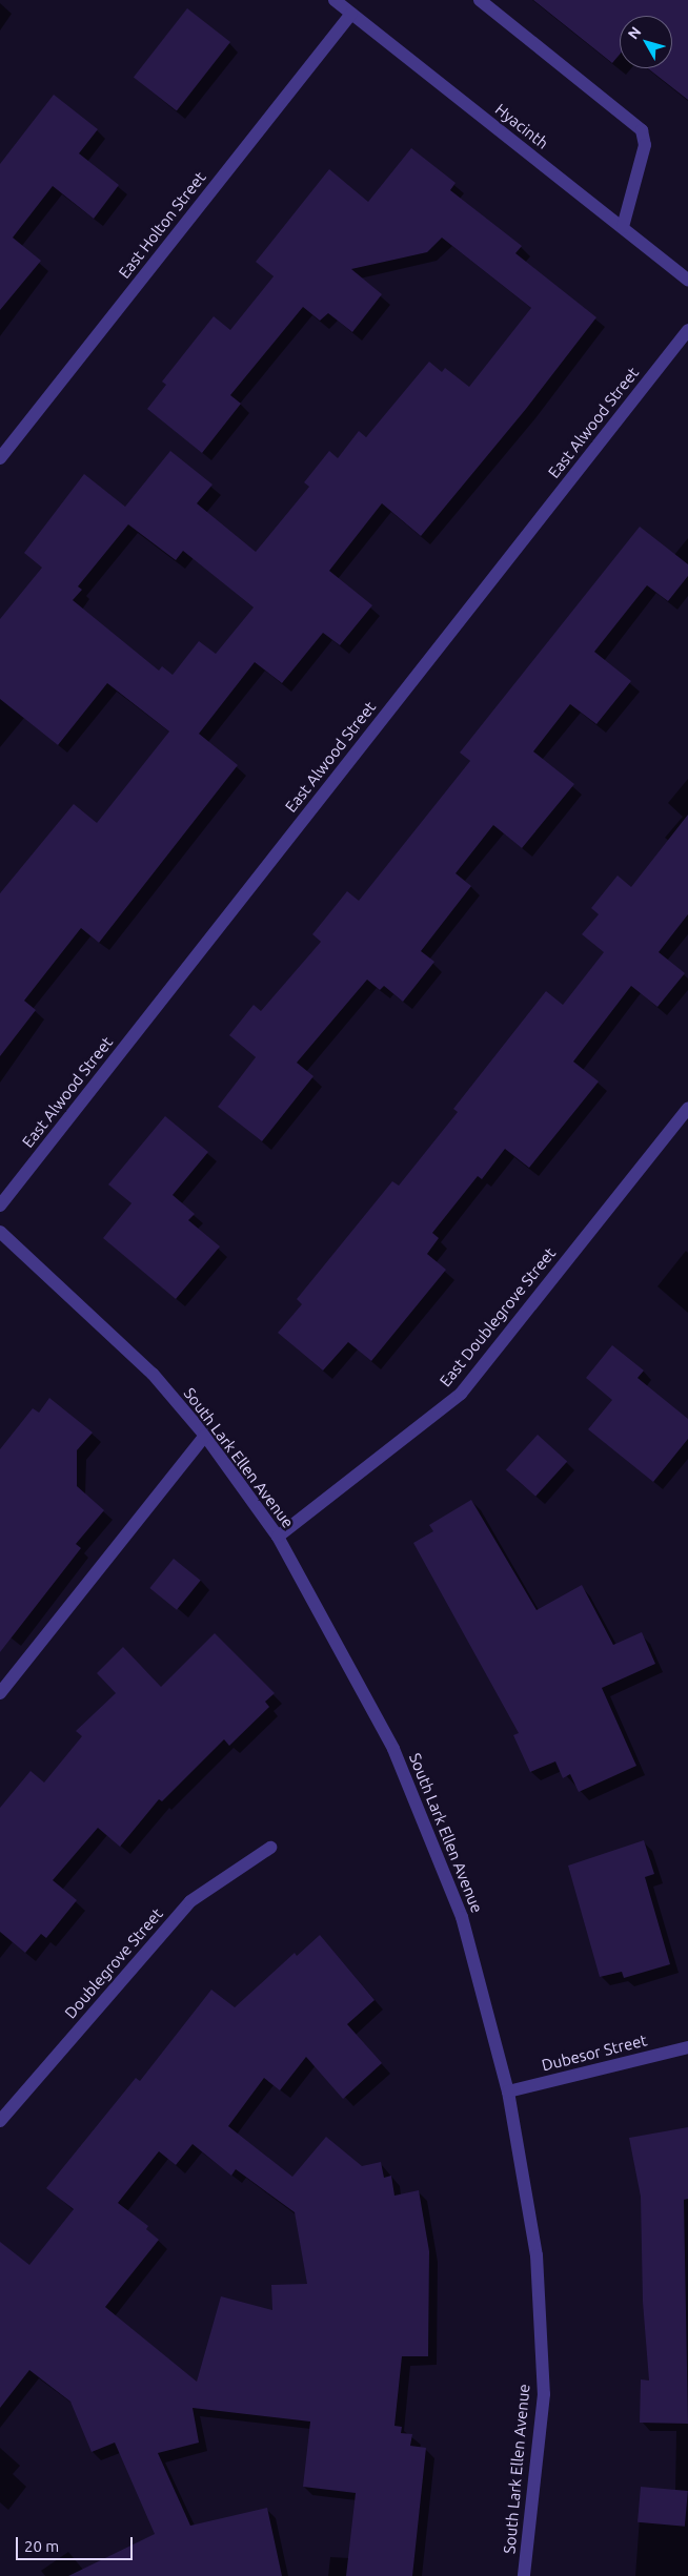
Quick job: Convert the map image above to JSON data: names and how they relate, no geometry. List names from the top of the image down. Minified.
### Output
{"streets":{"street":["Hyacinth","East Holton Street","East Alwood Street","East Doublegrove Street","South Lark Ellen Avenue","Doublegrove Street","Dubesor Street"]},"crossings":[["Hyacinth","East Holton Street"],["East Doublegrove Street","South Lark Ellen Avenue"],["South Lark Ellen Avenue","Dubesor Street"]],"scale_bar":"20 m","north":"top left"}
